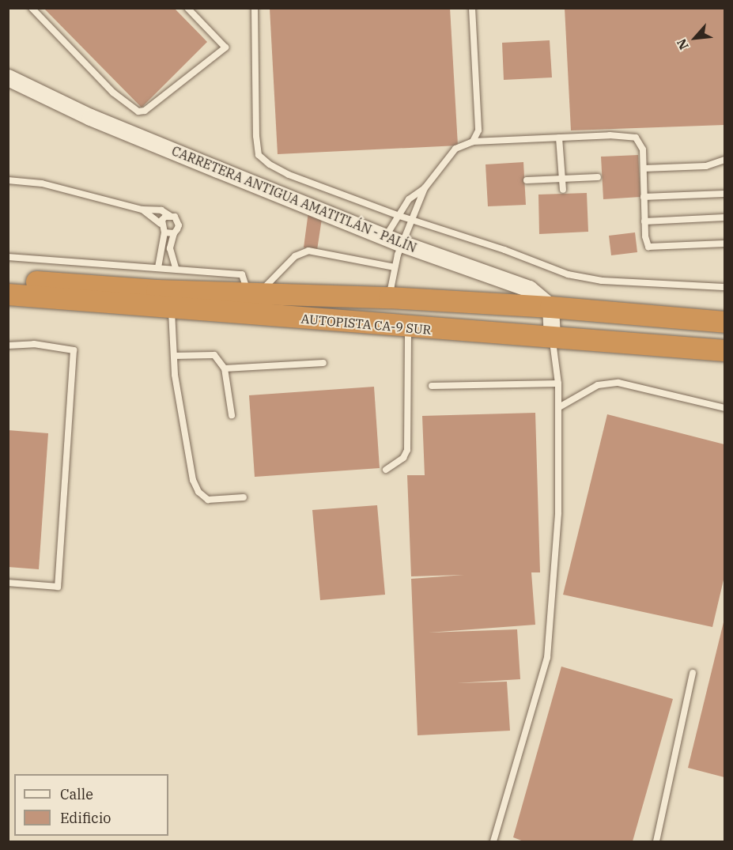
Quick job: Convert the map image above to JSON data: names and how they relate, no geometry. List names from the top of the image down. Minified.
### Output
{"streets":{"highway":["AUTOPISTA CA-9 SUR"],"main road":["CARRETERA ANTIGUA AMATITLÁN - PALÍN"]},"crossings":[["CARRETERA ANTIGUA AMATITLÁN - PALÍN","AUTOPISTA CA-9 SUR"]],"legend":["Calle","Edificio"],"north":"bottom left"}
